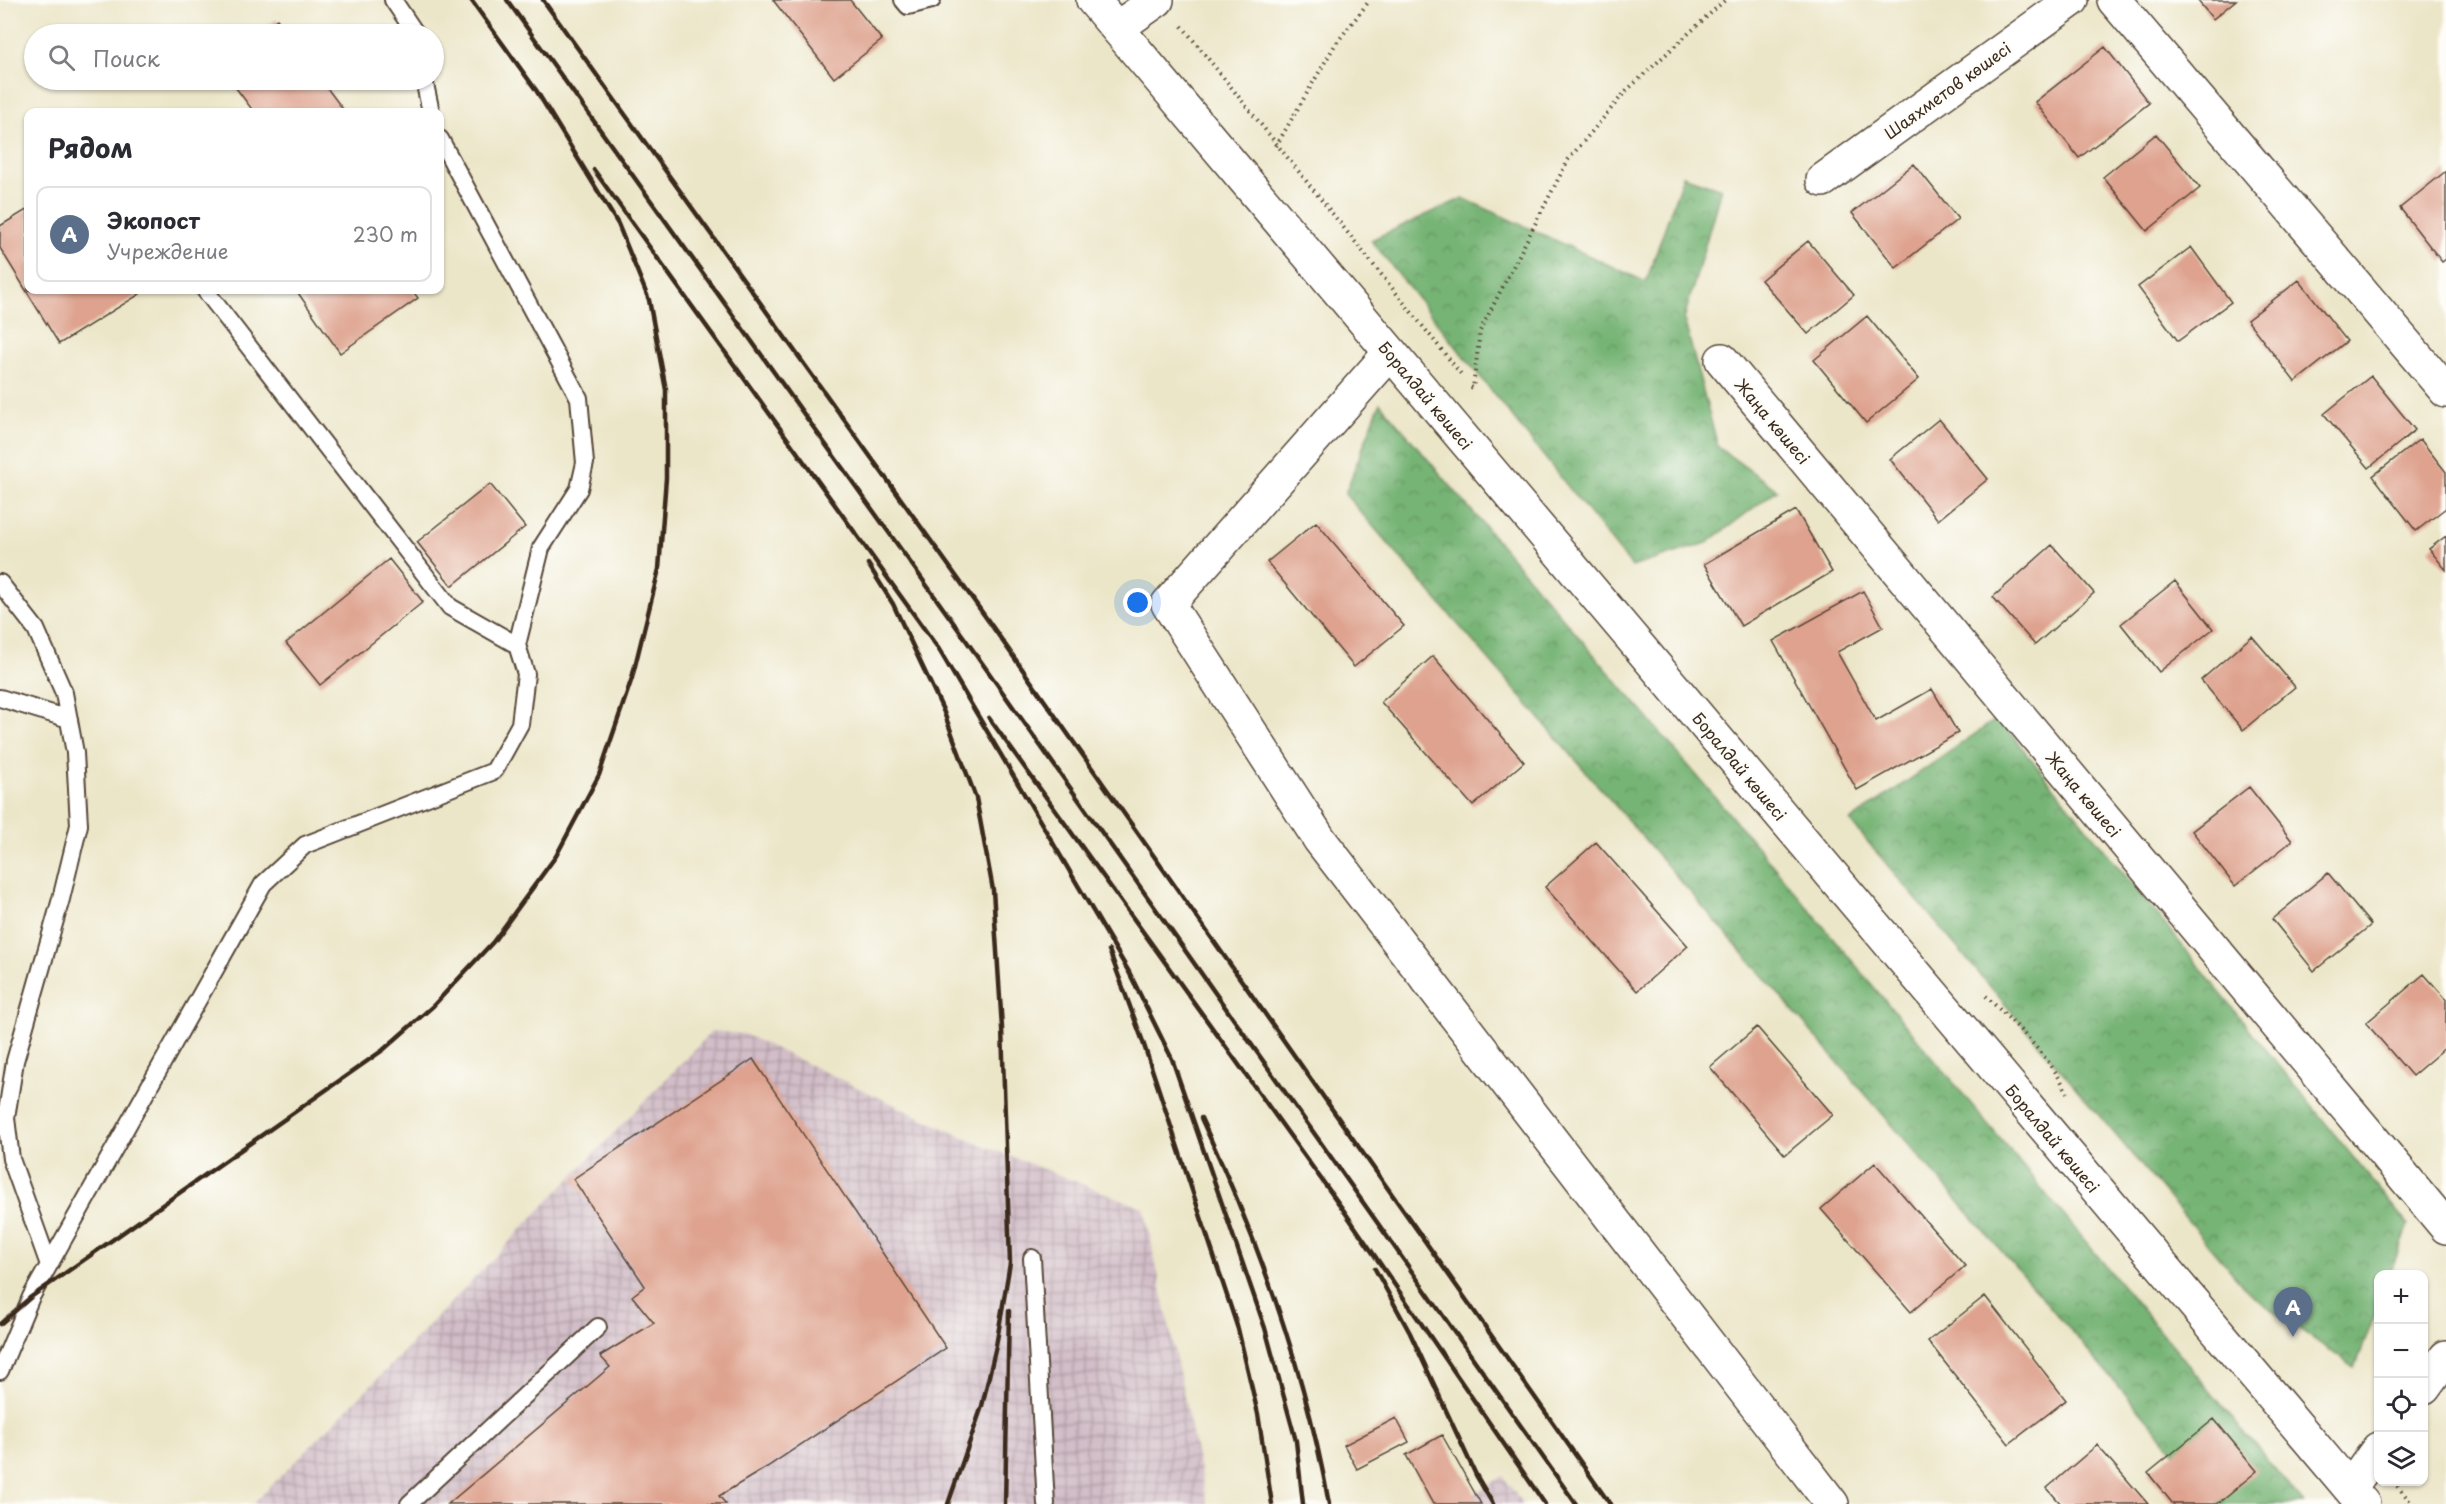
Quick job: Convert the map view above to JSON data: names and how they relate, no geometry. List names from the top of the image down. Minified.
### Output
{"streets":{"street":["Шаяхметов көшесі","Боралдай көшесі","Жаңа көшесі"]},"page":{"search":"Поиск","heading":"Рядом","list":[{"mark":"A","name":"Экопост","note":"Учреждение","value":"230 m"}],"map_buttons":["+","−"],"pins":"A"}}
